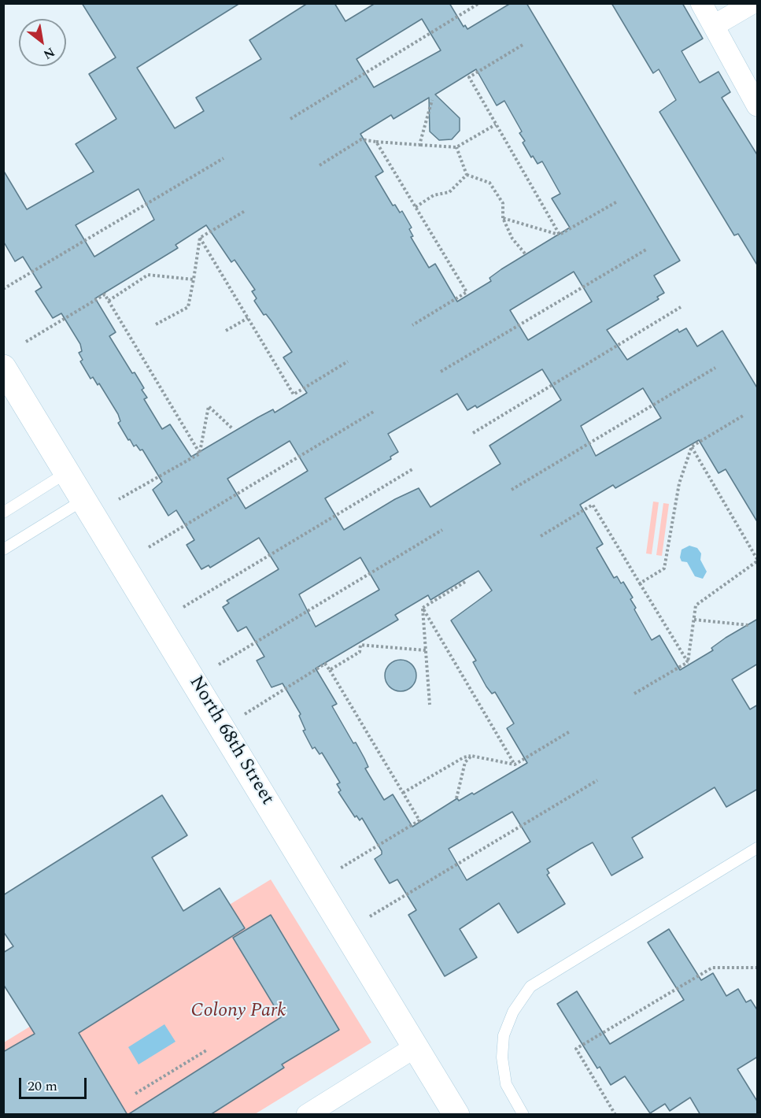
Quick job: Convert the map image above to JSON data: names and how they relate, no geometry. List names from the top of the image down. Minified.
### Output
{"streets":{"street":["North 68th Street"]},"parks":["Colony Park"],"scale_bar":"20 m","north":"bottom right"}
